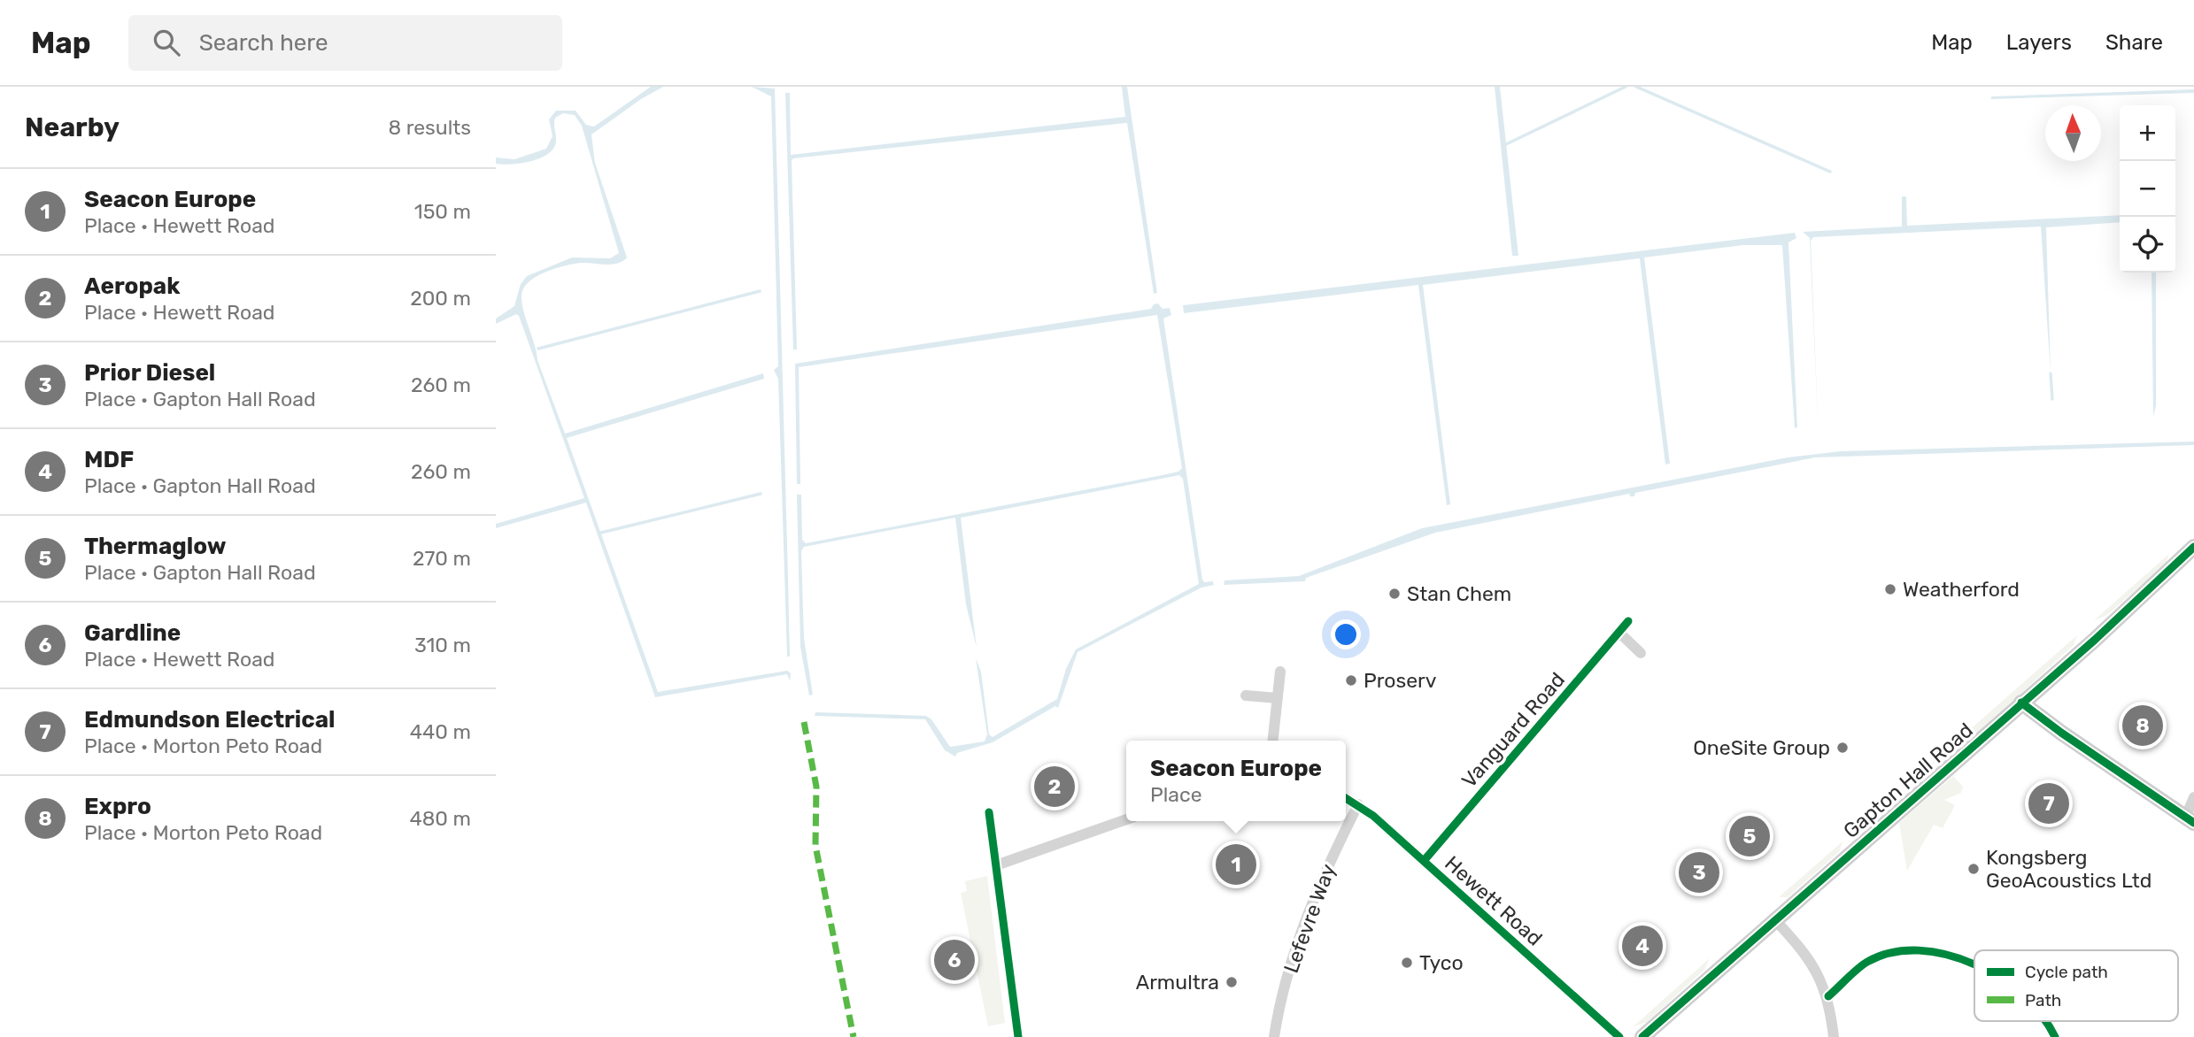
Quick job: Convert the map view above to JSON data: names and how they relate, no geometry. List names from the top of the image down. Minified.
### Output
{"streets":{"street":["Vanguard Road","Gapton Hall Road","Hewett Road","Lefevre Way"]},"crossings":[["Vanguard Road","Hewett Road"],["Hewett Road","Lefevre Way"]],"places":["Weatherford","Stan Chem","Proserv","OneSite Group","Kongsberg GeoAcoustics Ltd","Tyco","Armultra"],"legend":["Cycle path","Path"],"north":"top","page":{"header":"Map","search":"Search here","nav":["Map","Layers","Share"],"heading":["Nearby","8 results"],"map_buttons":["+","−"],"list":[{"mark":"1","name":"Seacon Europe","note":"Place · Hewett Road","value":"150 m"},{"mark":"2","name":"Aeropak","note":"Place · Hewett Road","value":"200 m"},{"mark":"3","name":"Prior Diesel","note":"Place · Gapton Hall Road","value":"260 m"},{"mark":"4","name":"MDF","note":"Place · Gapton Hall Road","value":"260 m"},{"mark":"5","name":"Thermaglow","note":"Place · Gapton Hall Road","value":"270 m"},{"mark":"6","name":"Gardline","note":"Place · Hewett Road","value":"310 m"},{"mark":"7","name":"Edmundson Electrical","note":"Place · Morton Peto Road","value":"440 m"},{"mark":"8","name":"Expro","note":"Place · Morton Peto Road","value":"480 m"}],"pins":["8","2","7","5","1","3","4","6"],"popup":["Seacon Europe","Place"]}}
